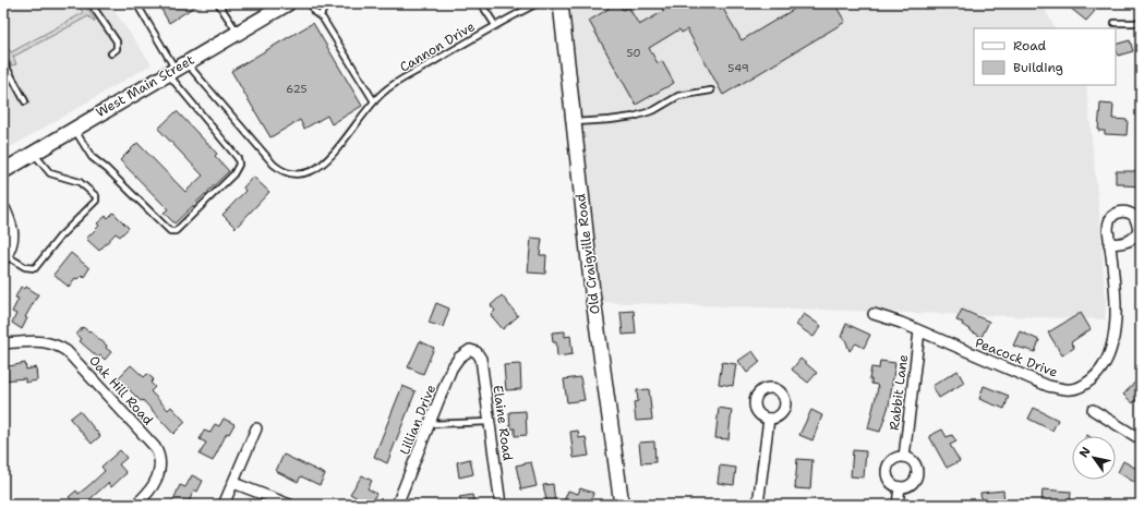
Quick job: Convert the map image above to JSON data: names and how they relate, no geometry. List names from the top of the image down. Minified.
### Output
{"streets":{"street":["West Main Street","Old Craigville Road","Peacock Drive","Oak Hill Road","Rabbit Lane","Lillian Drive","Elaine Road"],"lane":["Cannon Drive"]},"crossings":[["Cannon Drive","West Main Street"],["Peacock Drive","Rabbit Lane"],["Lillian Drive","Elaine Road"]],"house_numbers":["50","549","625"],"legend":["Road","Building"],"north":"top left"}
